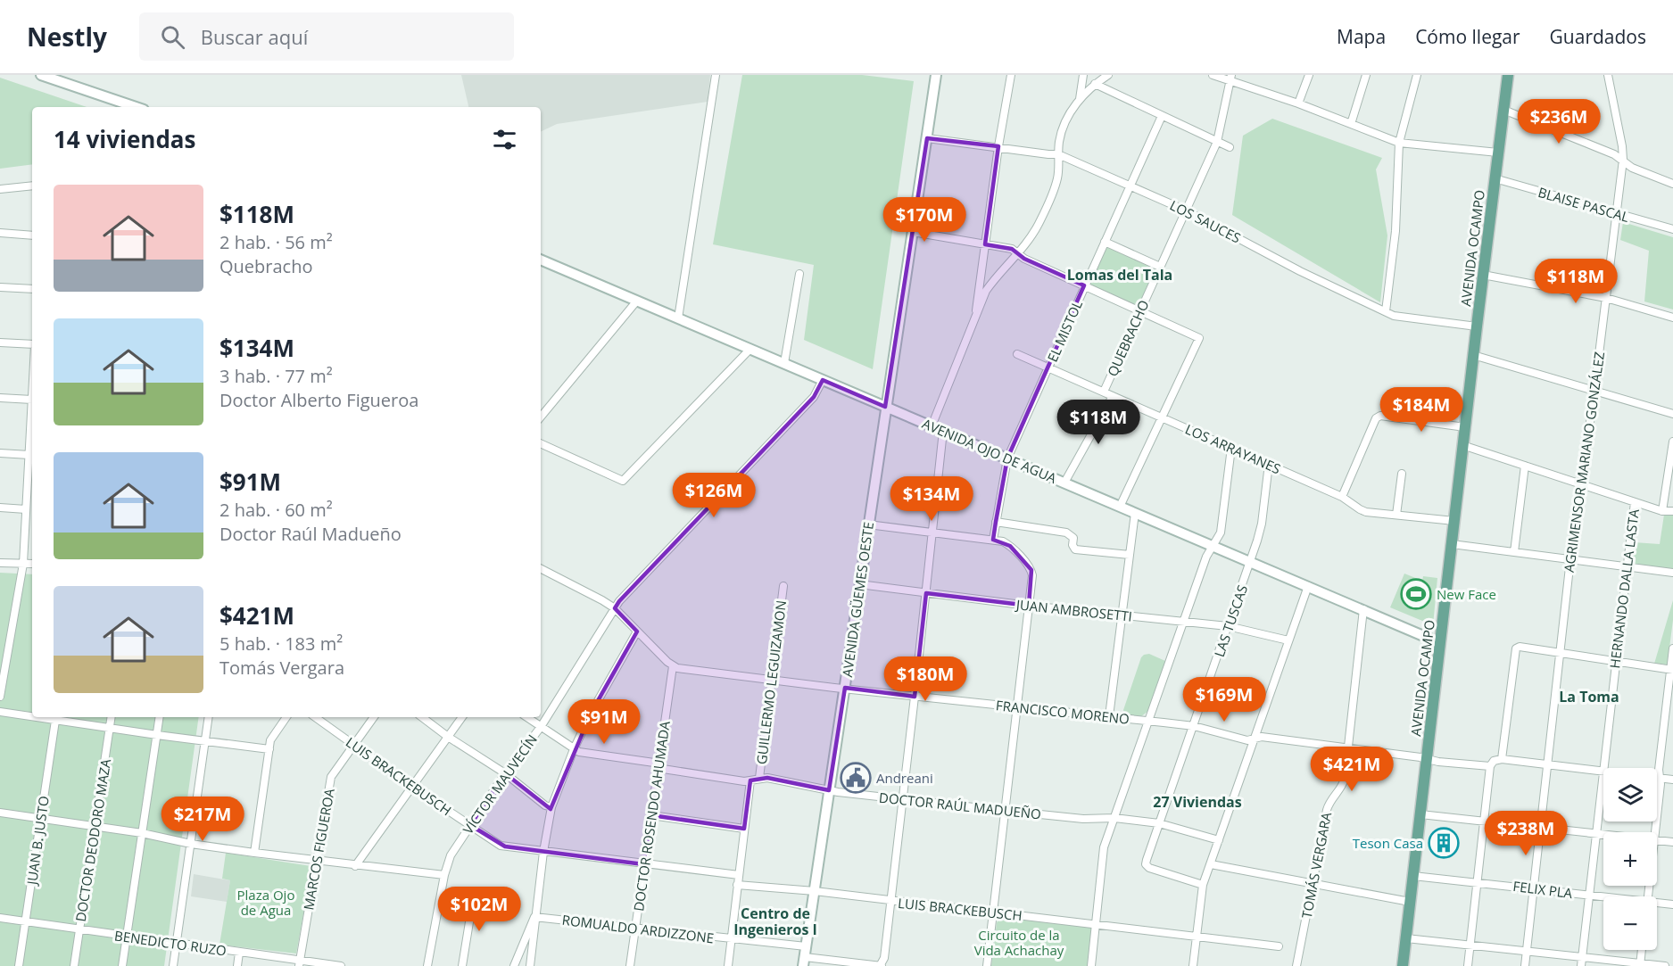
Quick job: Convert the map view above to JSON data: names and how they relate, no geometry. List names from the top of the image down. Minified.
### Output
{"streets":{"main road":["AVENIDA OCAMPO","AVENIDA OJO DE AGUA","AVENIDA GÜEMES OESTE"],"street":["BLAISE PASCAL","LOS SAUCES","EL MISTOL","QUEBRACHO","LOS ARRAYANES","AGRIMENSOR MARIANO GONZÁLEZ","HERNANDO DALLA LASTA","JUAN AMBROSETTI","LAS TUSCAS","GUILLERMO LEGUIZAMON","FRANCISCO MORENO","LUIS BRACKEBUSCH","VÍCTOR MAUVECÍN","DOCTOR RAÚL MADUEÑO","DOCTOR ROSENDO AHUMADA","JUAN B. JUSTO","DOCTOR DEODORO MAZA","MARCOS FIGUEROA","TOMÁS VERGARA","FELIX PLA","ROMUALDO ARDIZZONE","BENEDICTO RUZO"]},"crossings":[["BLAISE PASCAL","AVENIDA OCAMPO"],["BLAISE PASCAL","AGRIMENSOR MARIANO GONZÁLEZ"],["LOS SAUCES","AVENIDA OCAMPO"],["LOS SAUCES","EL MISTOL"],["LOS SAUCES","QUEBRACHO"],["LOS SAUCES","AVENIDA GÜEMES OESTE"],["AVENIDA OCAMPO","LOS ARRAYANES"],["AVENIDA OCAMPO","AVENIDA OJO DE AGUA"],["AVENIDA OCAMPO","FRANCISCO MORENO"],["AVENIDA OCAMPO","FELIX PLA"],["EL MISTOL","LOS ARRAYANES"],["EL MISTOL","AVENIDA OJO DE AGUA"],["QUEBRACHO","LOS ARRAYANES"],["QUEBRACHO","AVENIDA OJO DE AGUA"],["LOS ARRAYANES","LAS TUSCAS"],["AVENIDA OJO DE AGUA","AVENIDA GÜEMES OESTE"],["AVENIDA OJO DE AGUA","LAS TUSCAS"],["AVENIDA OJO DE AGUA","VÍCTOR MAUVECÍN"],["AVENIDA OJO DE AGUA","TOMÁS VERGARA"],["AGRIMENSOR MARIANO GONZÁLEZ","FELIX PLA"],["HERNANDO DALLA LASTA","FELIX PLA"],["AVENIDA GÜEMES OESTE","JUAN AMBROSETTI"],["AVENIDA GÜEMES OESTE","FRANCISCO MORENO"],["AVENIDA GÜEMES OESTE","LUIS BRACKEBUSCH"],["AVENIDA GÜEMES OESTE","DOCTOR RAÚL MADUEÑO"],["AVENIDA GÜEMES OESTE","ROMUALDO ARDIZZONE"],["JUAN AMBROSETTI","LAS TUSCAS"],["LAS TUSCAS","FRANCISCO MORENO"],["LAS TUSCAS","DOCTOR RAÚL MADUEÑO"],["GUILLERMO LEGUIZAMON","FRANCISCO MORENO"],["GUILLERMO LEGUIZAMON","LUIS BRACKEBUSCH"],["GUILLERMO LEGUIZAMON","DOCTOR RAÚL MADUEÑO"],["GUILLERMO LEGUIZAMON","ROMUALDO ARDIZZONE"],["FRANCISCO MORENO","DOCTOR ROSENDO AHUMADA"],["FRANCISCO MORENO","TOMÁS VERGARA"],["LUIS BRACKEBUSCH","VÍCTOR MAUVECÍN"],["LUIS BRACKEBUSCH","DOCTOR ROSENDO AHUMADA"],["LUIS BRACKEBUSCH","MARCOS FIGUEROA"],["VÍCTOR MAUVECÍN","DOCTOR RAÚL MADUEÑO"],["DOCTOR RAÚL MADUEÑO","DOCTOR ROSENDO AHUMADA"],["DOCTOR ROSENDO AHUMADA","ROMUALDO ARDIZZONE"],["JUAN B. JUSTO","BENEDICTO RUZO"],["DOCTOR DEODORO MAZA","BENEDICTO RUZO"],["MARCOS FIGUEROA","BENEDICTO RUZO"]],"districts":["Lomas del Tala","La Toma","27 Viviendas","Centro de Ingenieros I"],"parks":["Plaza Ojo de Agua","Circuito de la Vida Achachay"],"places":{"sports":["New Face"],"public building":["Andreani"],"building":["Teson Casa"]},"page":{"header":"Nestly","search":"Buscar aquí","nav":["Mapa","Cómo llegar","Guardados"],"price":["$236M","$170M","$118M","$184M","$118M","$126M","$134M","$180M","$169M","$91M","$421M","$217M","$238M","$102M"],"heading":"14 viviendas","list":[{"name":"$118M","note":"2 hab. · 56 m² · Quebracho"},{"name":"$134M","note":"3 hab. · 77 m² · Doctor Alberto Figueroa"},{"name":"$91M","note":"2 hab. · 60 m² · Doctor Raúl Madueño"},{"name":"$421M","note":"5 hab. · 183 m² · Tomás Vergara"}],"map_buttons":["+","−"]}}
